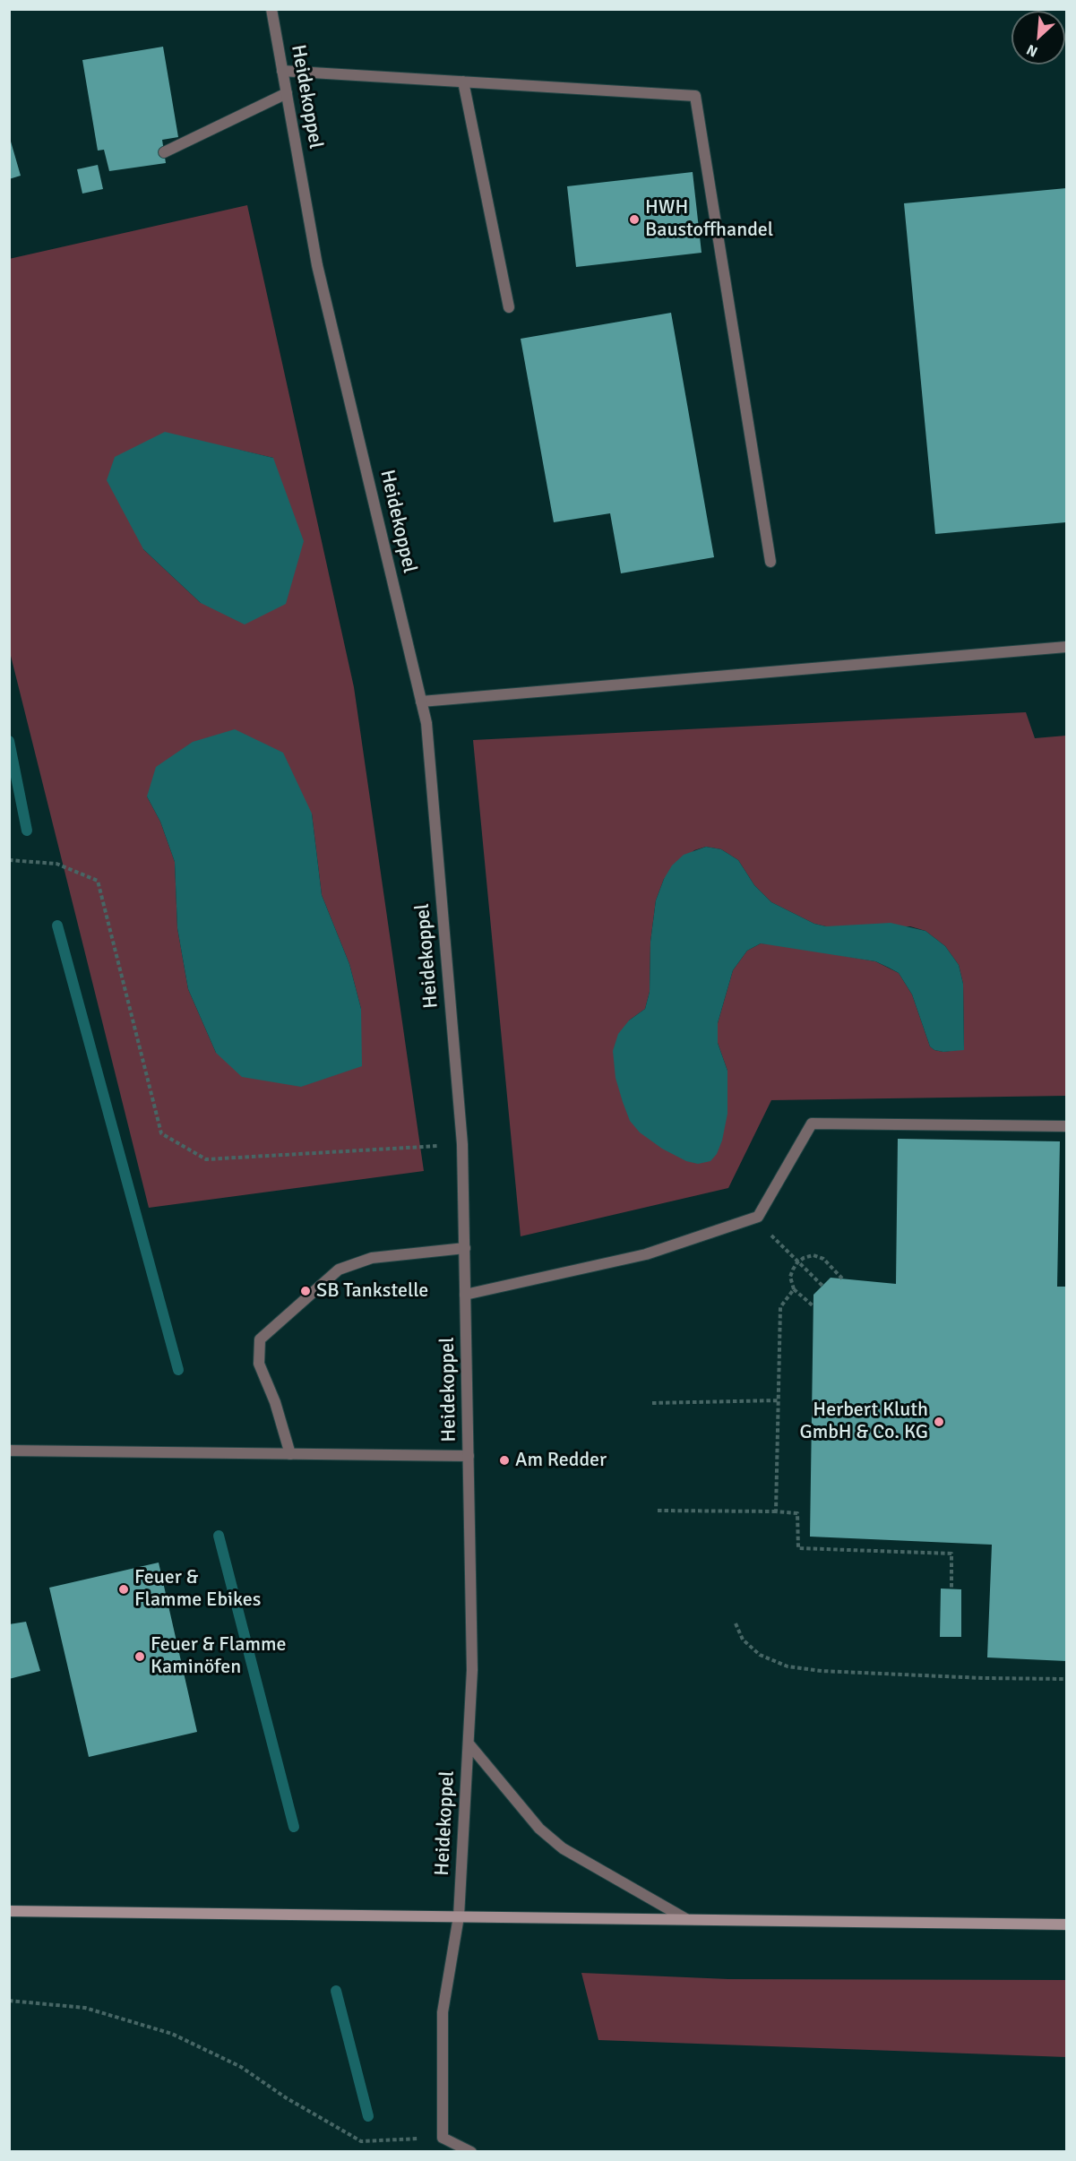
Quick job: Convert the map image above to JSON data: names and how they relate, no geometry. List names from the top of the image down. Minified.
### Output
{"streets":{"street":["Heidekoppel"]},"places":["HWH Baustoffhandel","SB Tankstelle","Herbert Kluth GmbH & Co. KG","Am Redder","Feuer & Flamme Ebikes","Feuer & Flamme Kaminöfen"],"north":"bottom left"}
